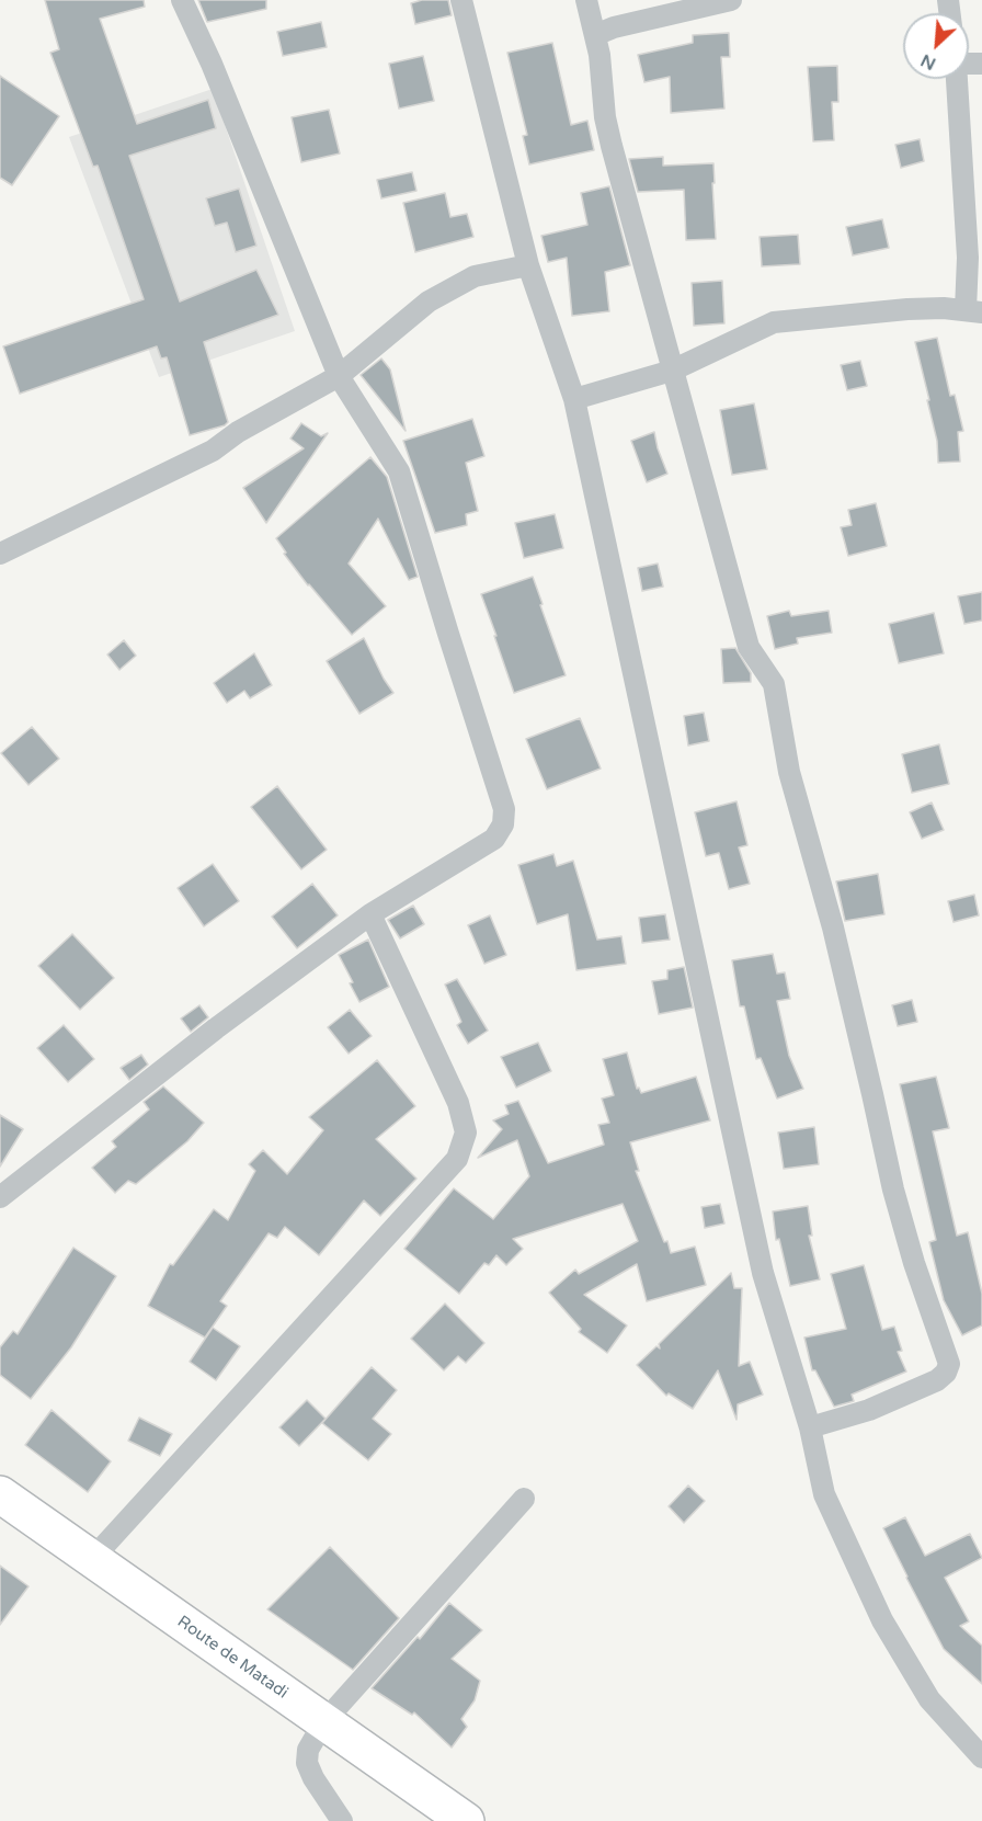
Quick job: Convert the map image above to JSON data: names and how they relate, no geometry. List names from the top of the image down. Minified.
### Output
{"streets":{"highway":["Route de Matadi"]},"north":"bottom left"}
